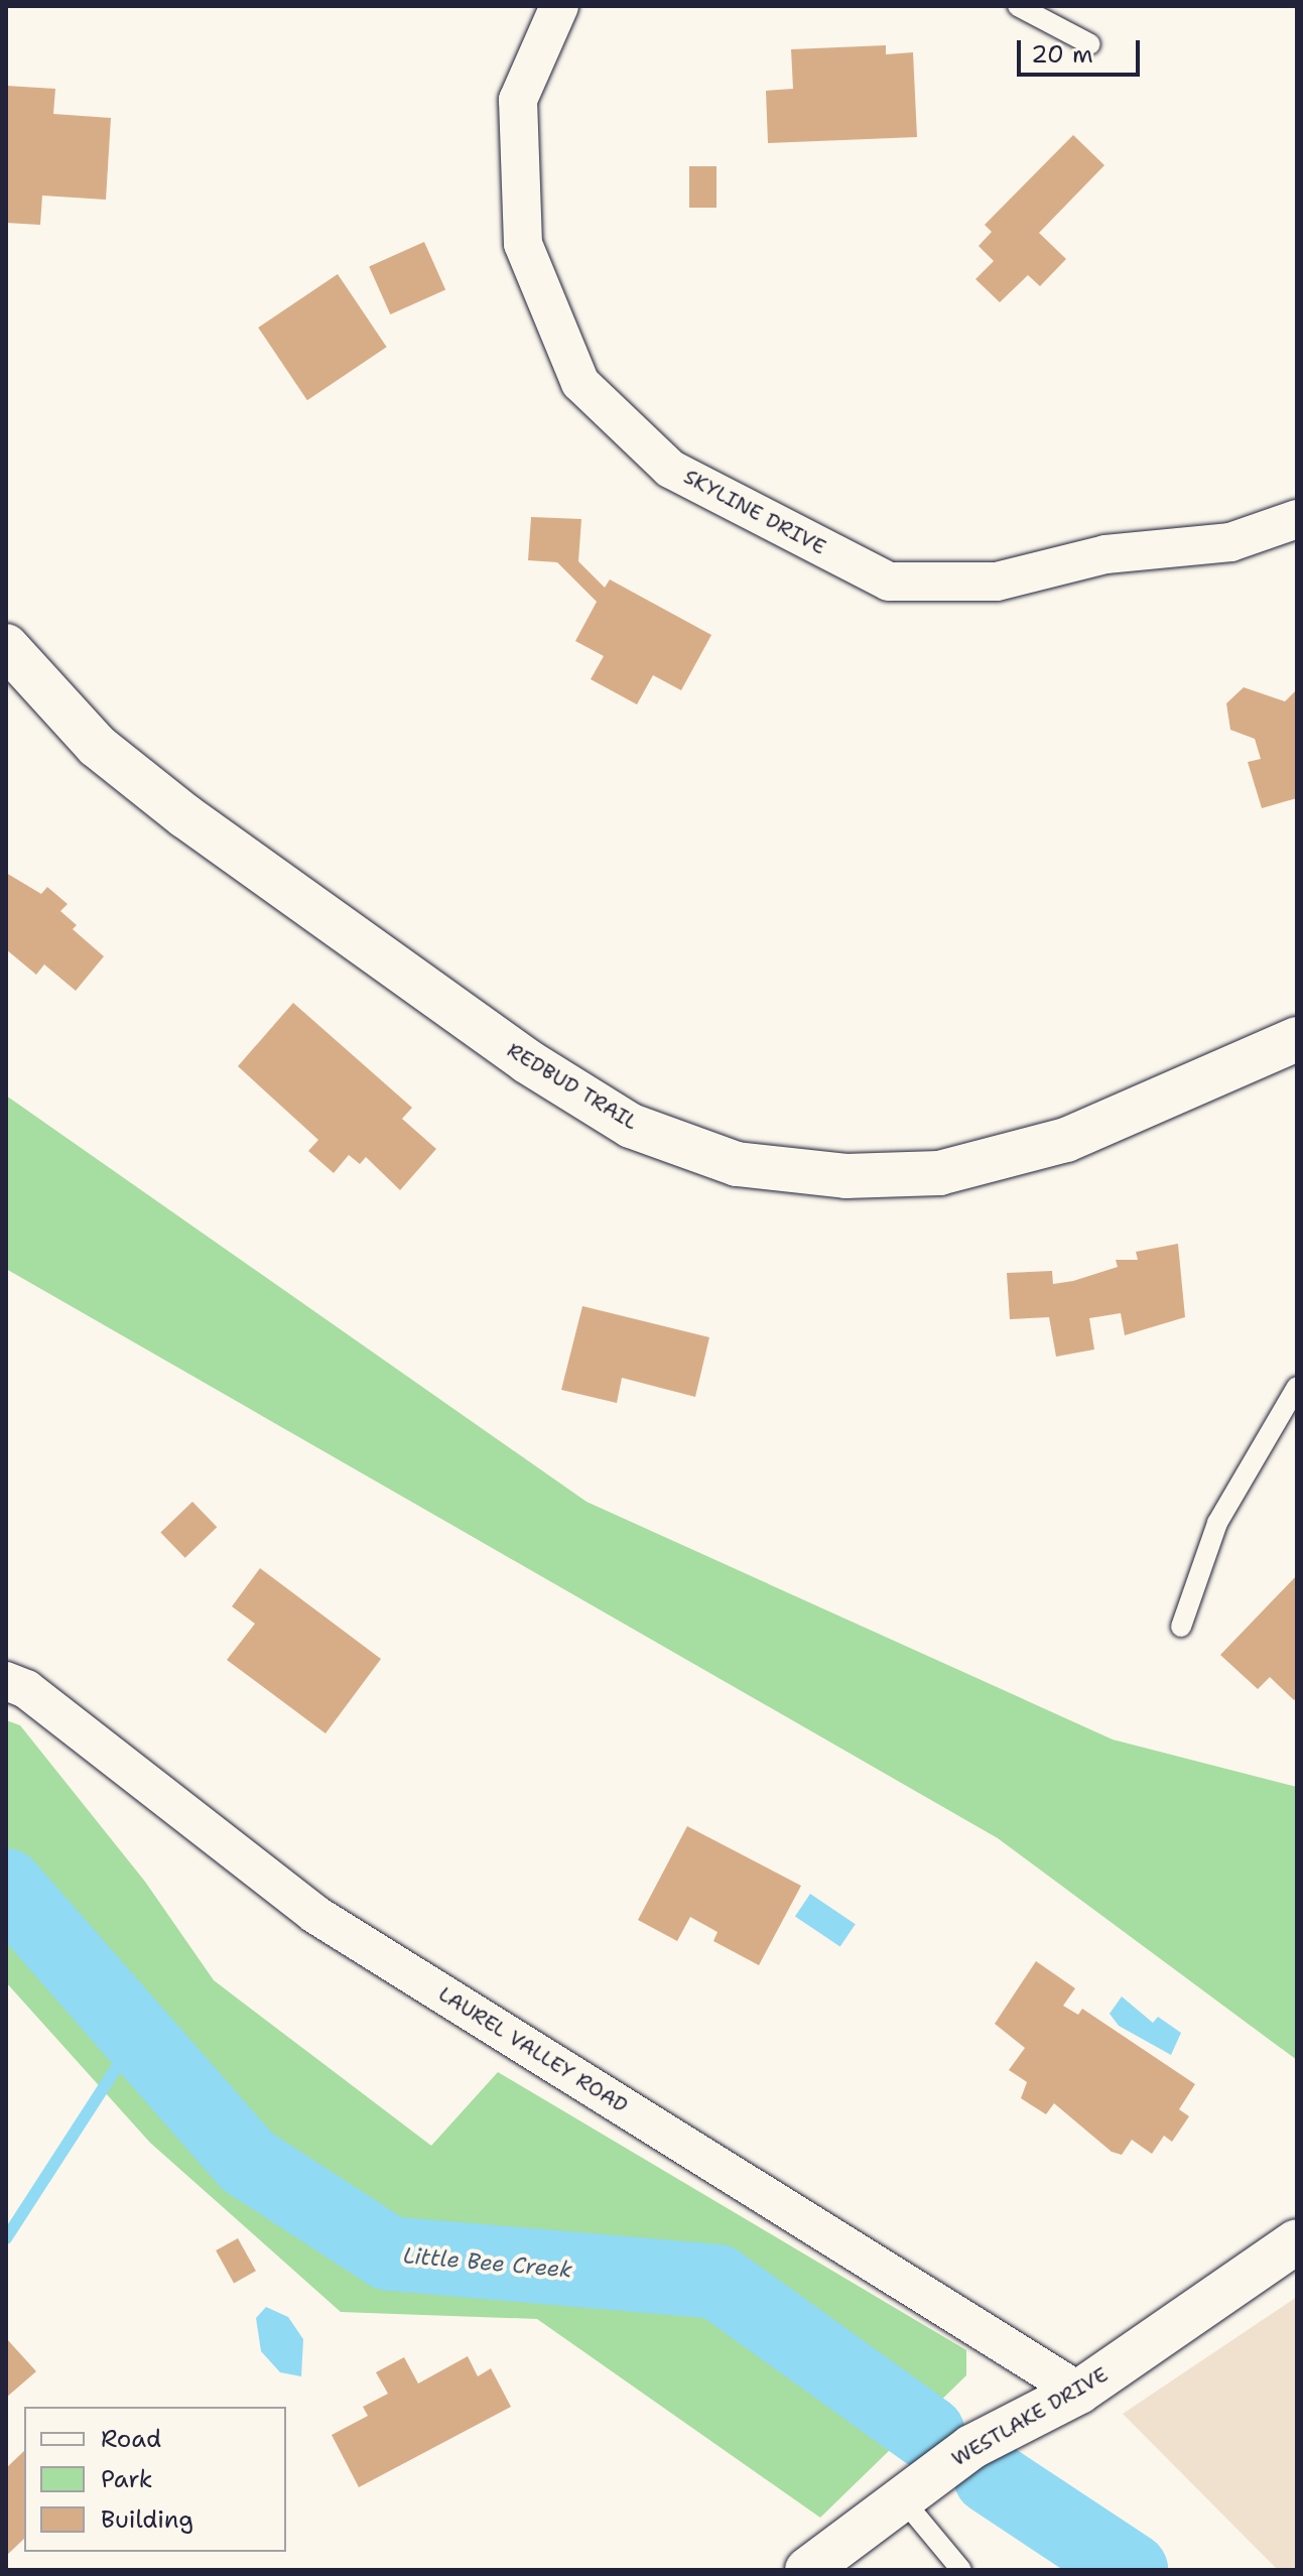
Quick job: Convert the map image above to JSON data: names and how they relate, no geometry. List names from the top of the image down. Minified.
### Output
{"streets":{"street":["SKYLINE DRIVE","REDBUD TRAIL","LAUREL VALLEY ROAD","WESTLAKE DRIVE"]},"crossings":[["LAUREL VALLEY ROAD","WESTLAKE DRIVE"]],"water":["Little Bee Creek"],"legend":["Road","Park","Building"],"scale_bar":"20 m"}
